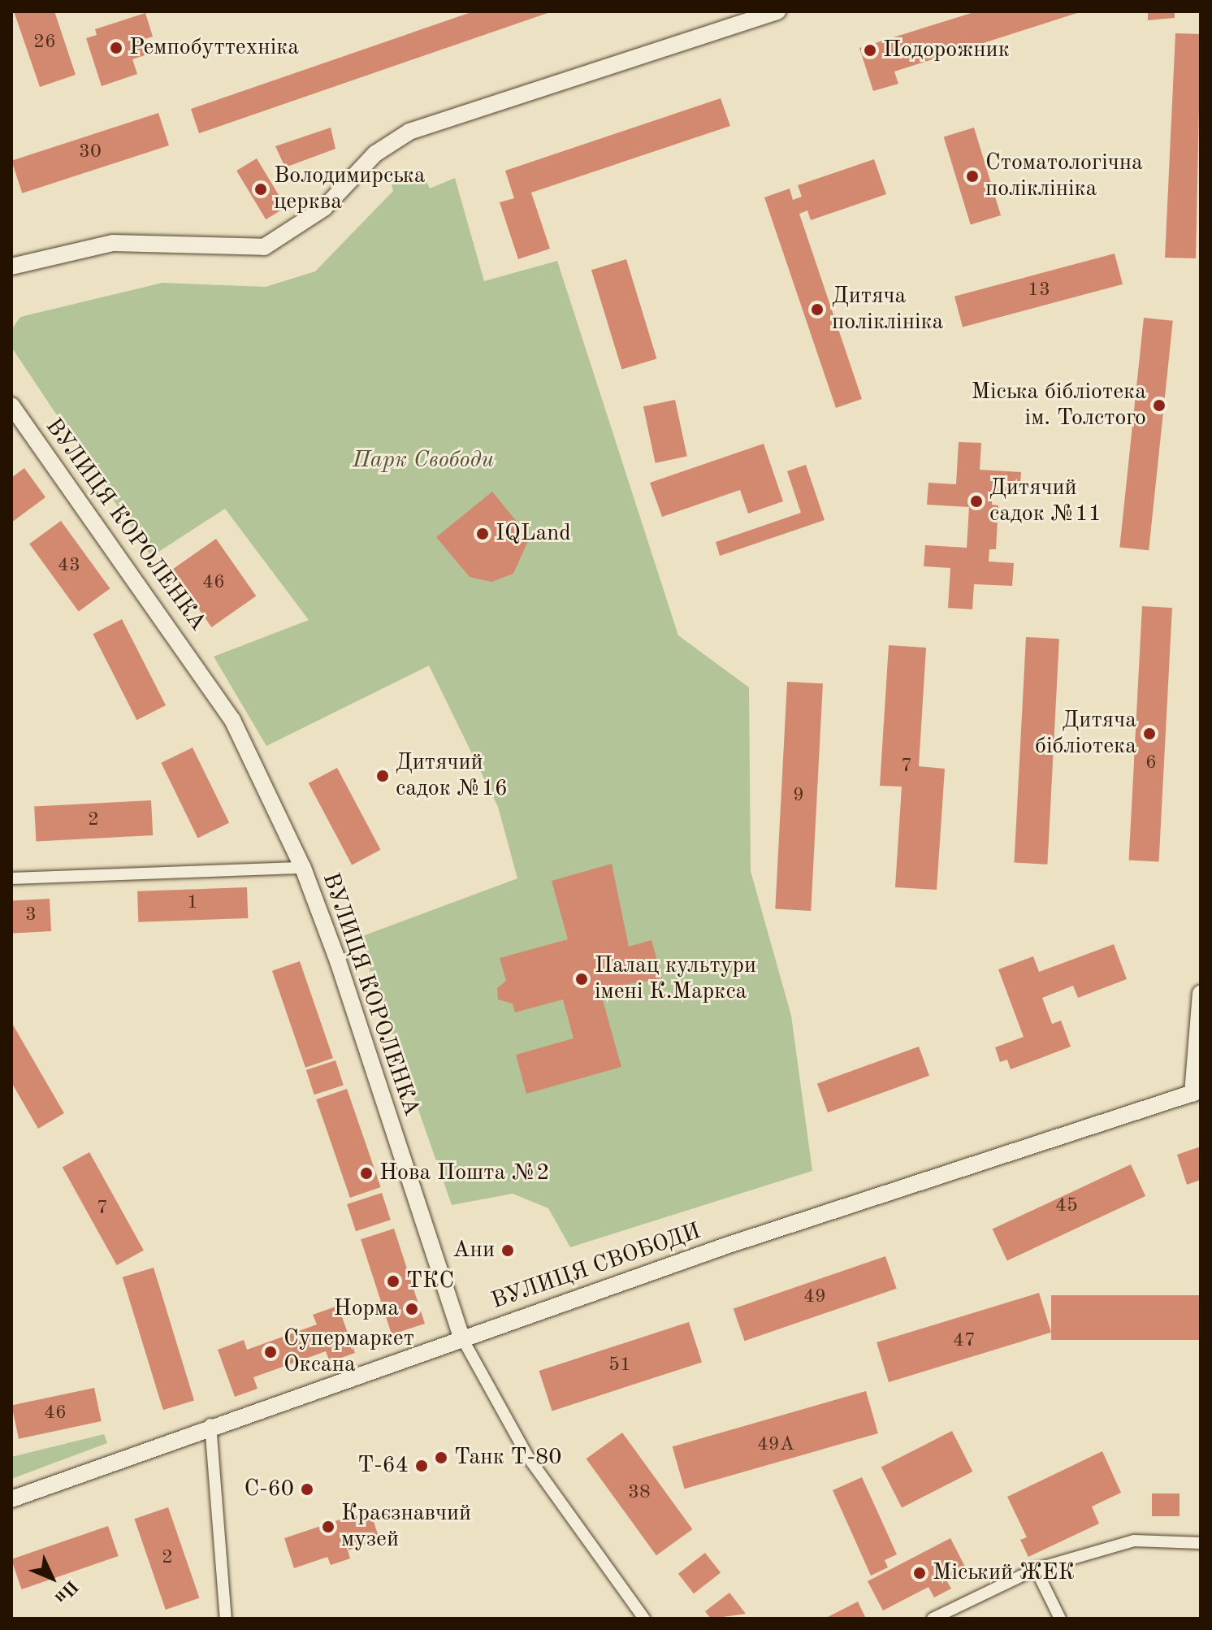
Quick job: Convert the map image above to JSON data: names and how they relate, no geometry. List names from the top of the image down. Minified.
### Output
{"streets":{"main road":["ВУЛИЦЯ КОРОЛЕНКА","ВУЛИЦЯ СВОБОДИ"]},"crossings":[["ВУЛИЦЯ КОРОЛЕНКА","ВУЛИЦЯ СВОБОДИ"]],"parks":["Парк Свободи"],"places":["Ремпобуттехніка","Подорожник","Стоматологічна поліклініка","Володимирська церква","Дитяча поліклініка","Міська бібліотека ім. Толстого","Дитячий садок №11","IQLand","Дитяча бібліотека","Дитячий садок №16","Палац культури імені К.Маркса","Нова Пошта №2","Ани","ТКС","Норма","Супермаркет Оксана","Танк Т-80","Т-64","С-60","Краєзнавчий музей","Міський ЖЕК"],"house_numbers":["26","30","13","43","46","6","7","9","2","1","3","45","7","49","47","51","46","49А","38","2"],"north":"bottom right"}
